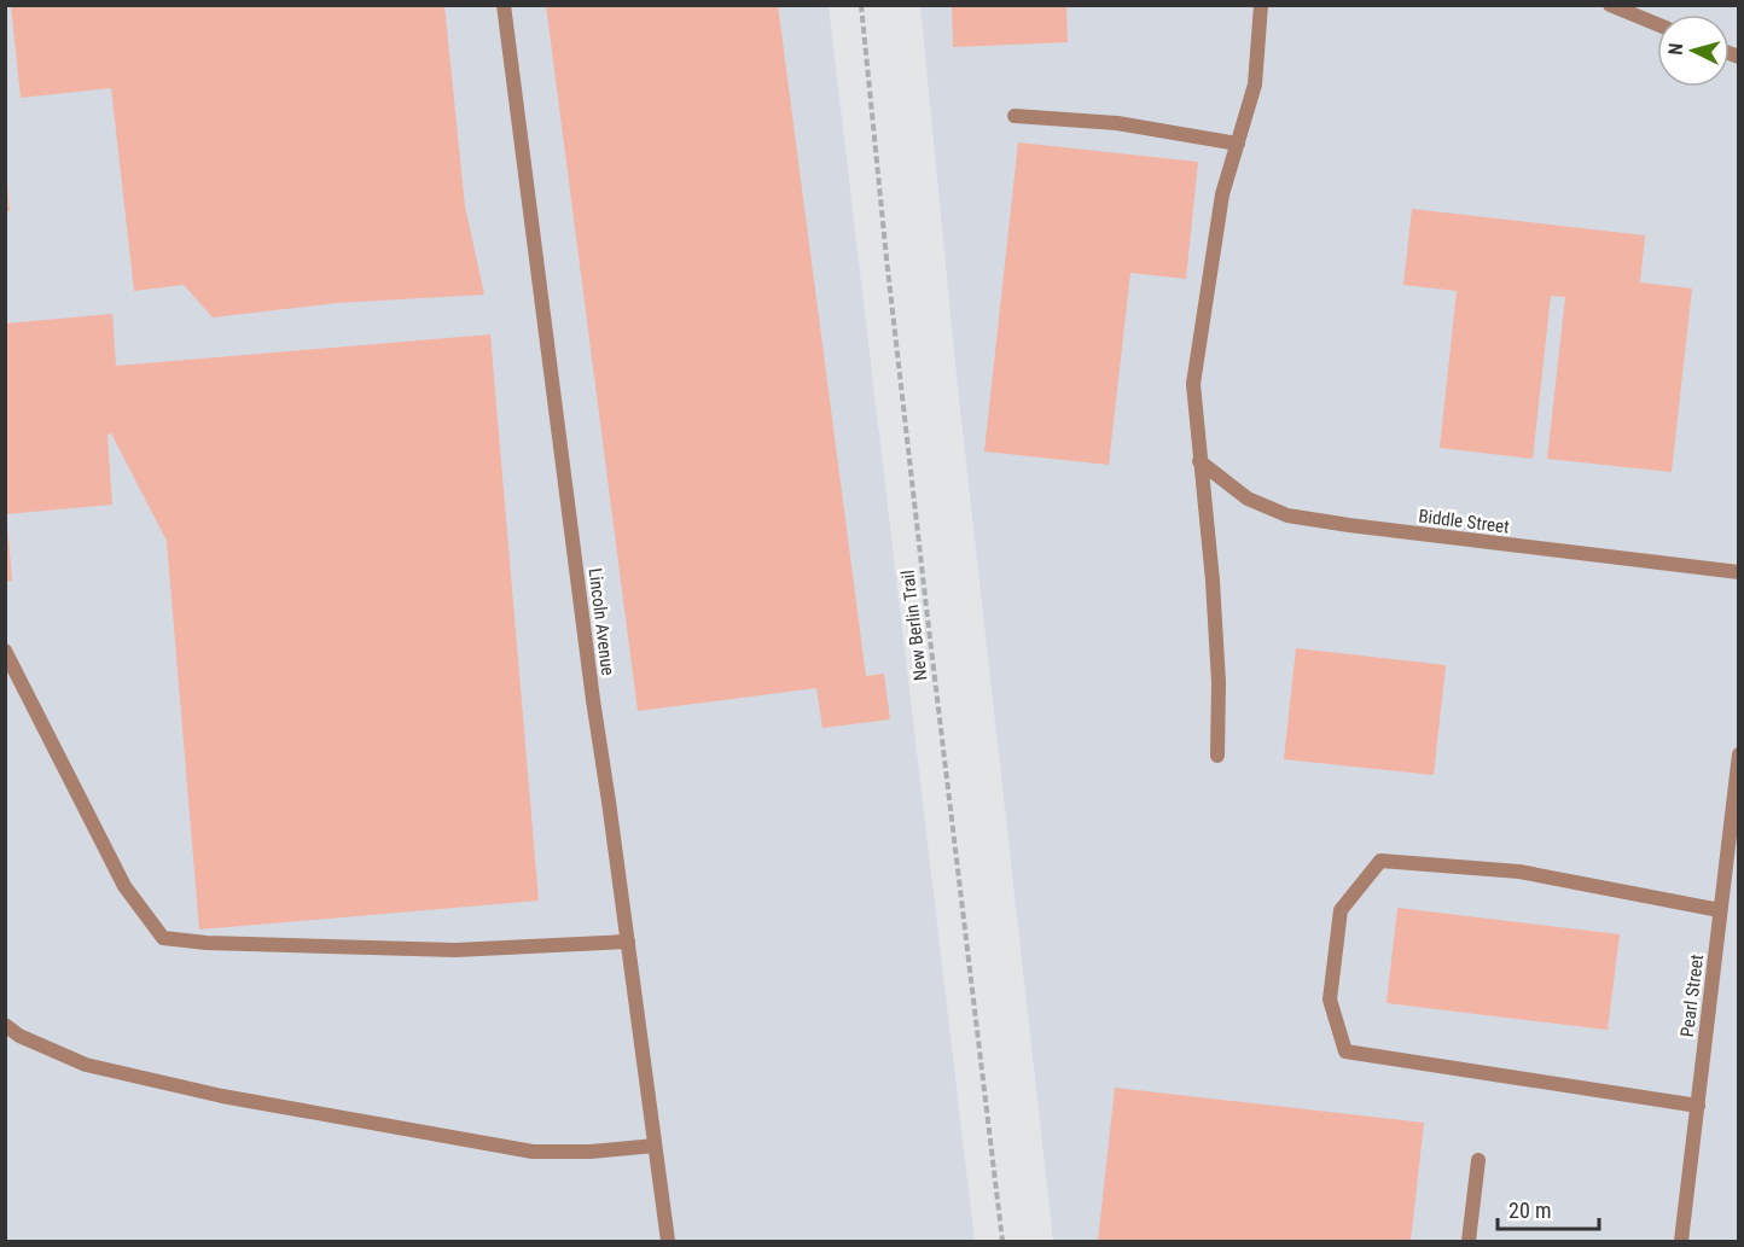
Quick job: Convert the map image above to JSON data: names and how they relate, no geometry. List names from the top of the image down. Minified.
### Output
{"streets":{"street":["Biddle Street","Lincoln Avenue","Pearl Street"],"path":["New Berlin Trail"]},"scale_bar":"20 m","north":"left"}
